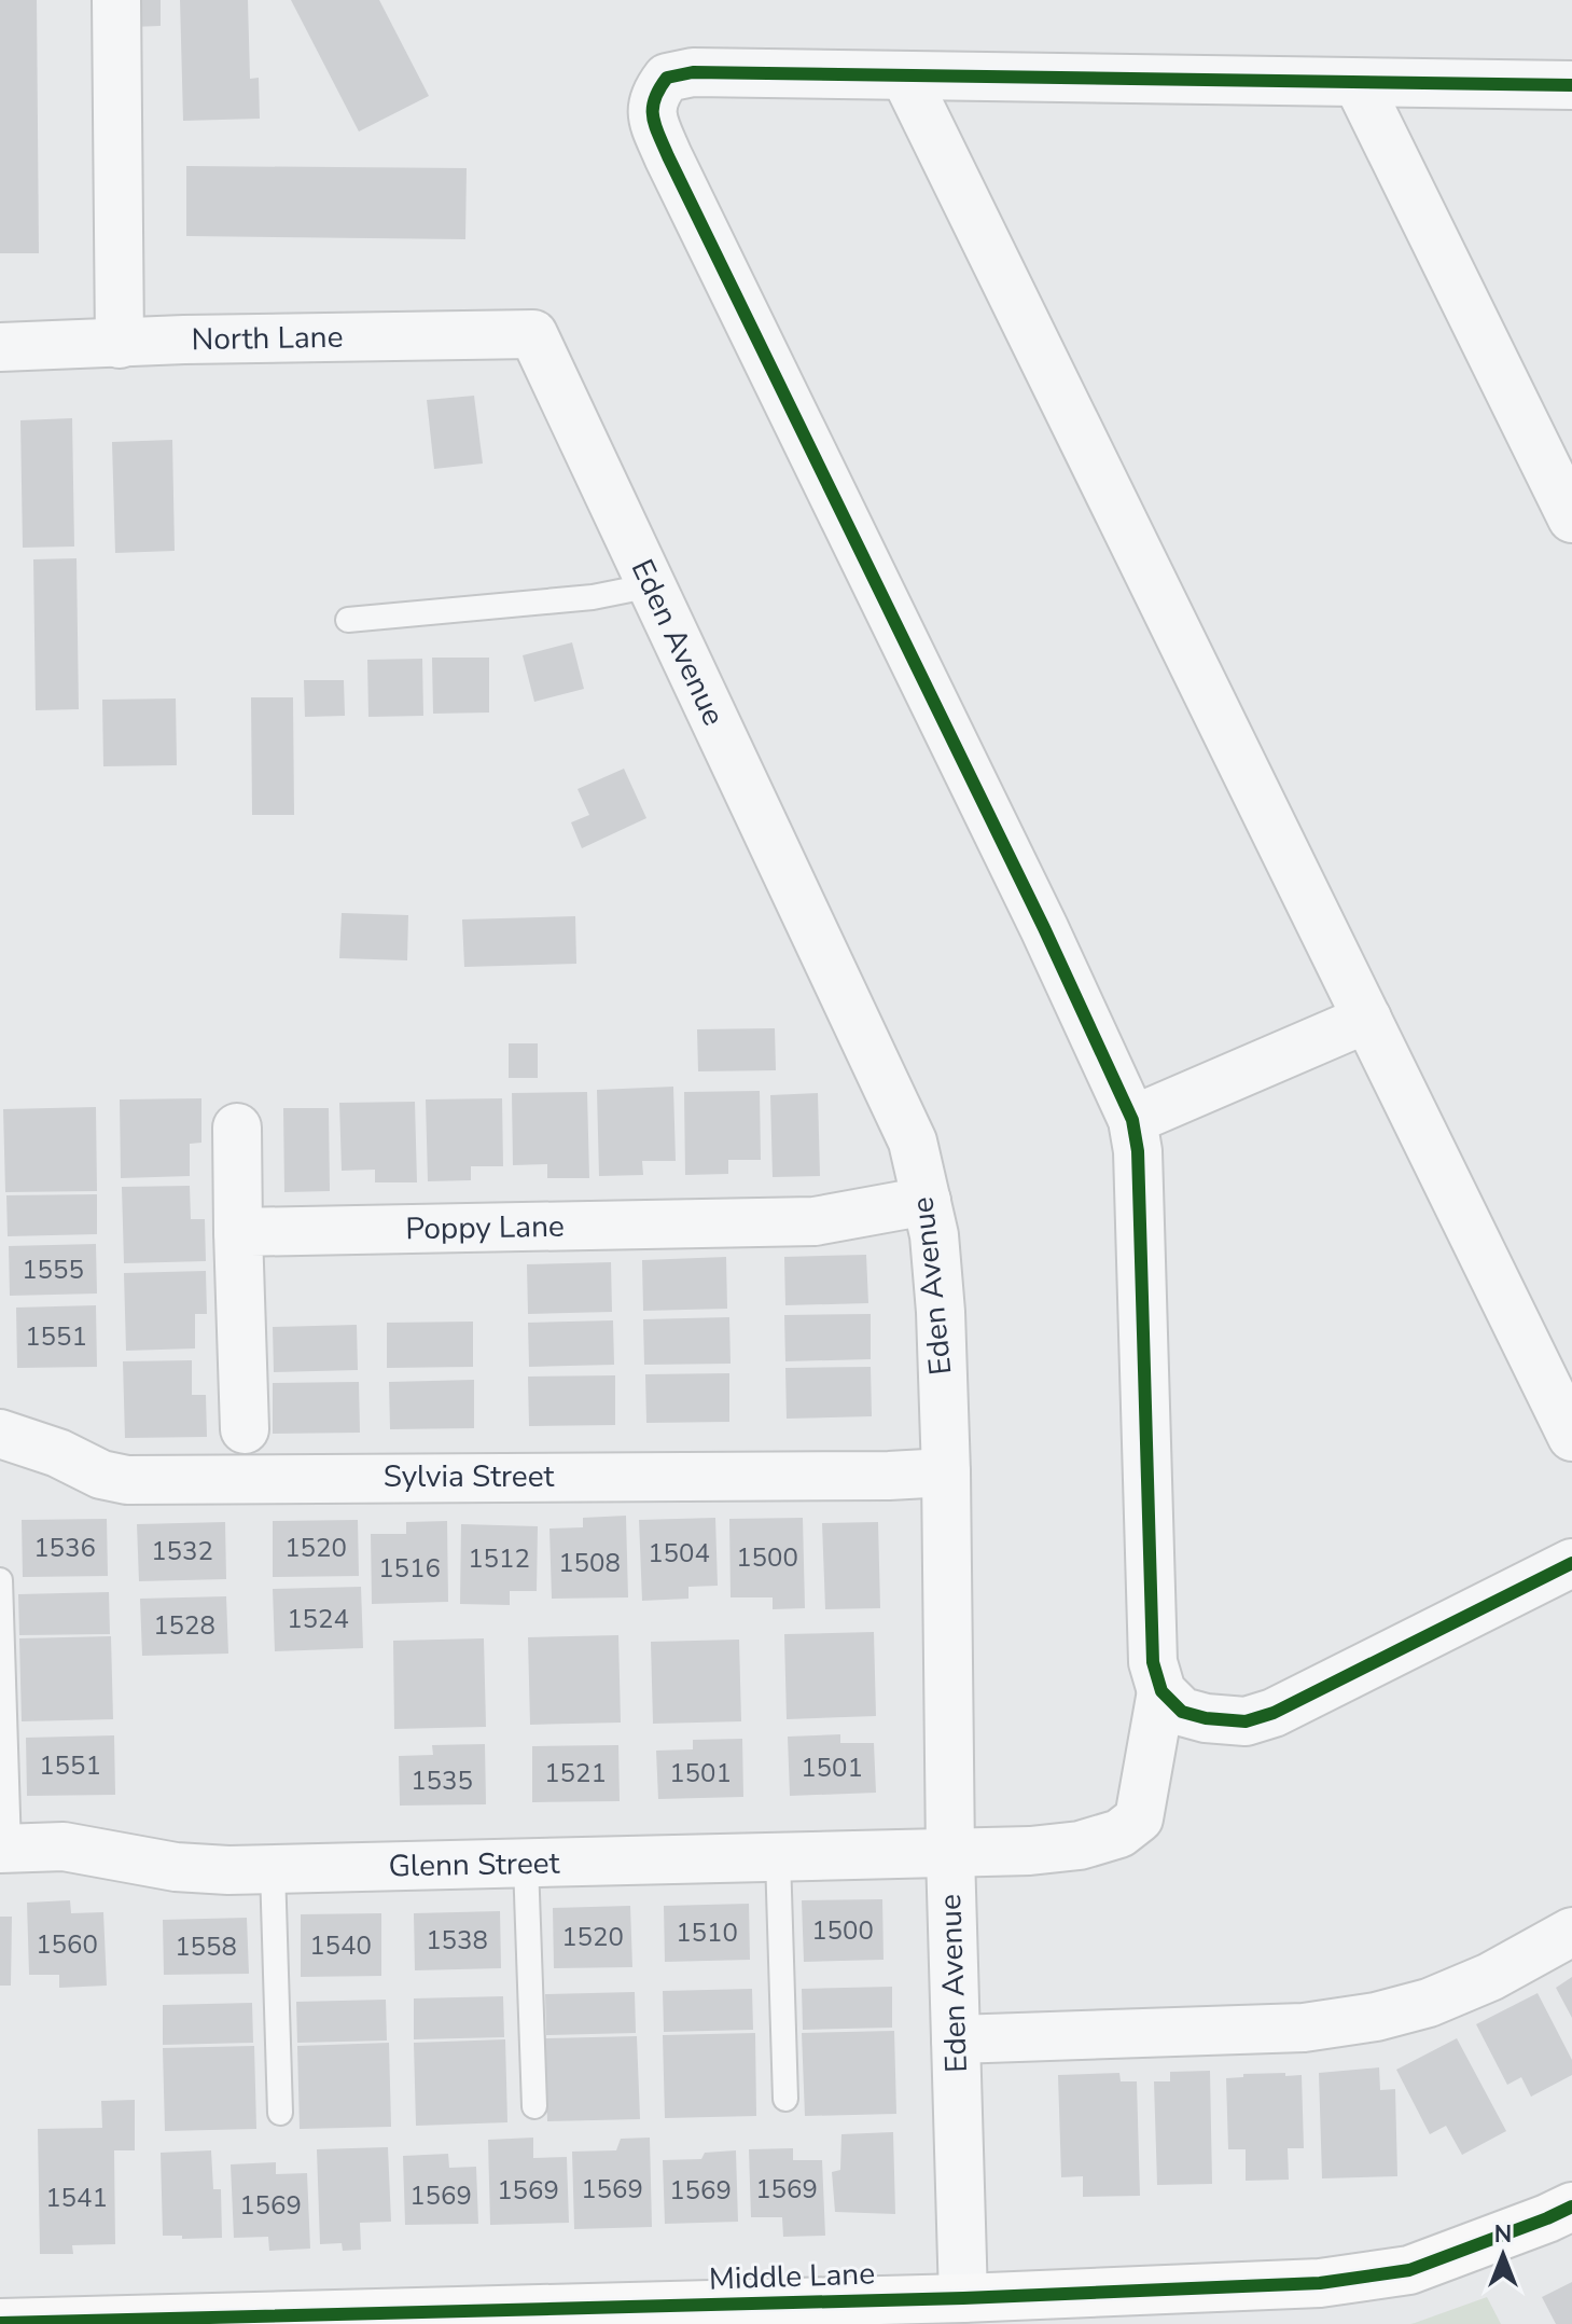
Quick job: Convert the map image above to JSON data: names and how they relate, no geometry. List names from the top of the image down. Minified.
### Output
{"streets":{"street":["North Lane","Eden Avenue","Poppy Lane","Sylvia Street","Glenn Street","Middle Lane"]},"crossings":[["North Lane","Eden Avenue"],["Eden Avenue","Poppy Lane"],["Eden Avenue","Sylvia Street"],["Eden Avenue","Glenn Street"],["Eden Avenue","Middle Lane"]],"house_numbers":["1555","1551","1536","1520","1532","1504","1500","1512","1508","1516","1524","1528","1551","1501","1521","1501","1535","1500","1510","1520","1538","1560","1540","1558","1569","1569","1569","1569","1569","1541","1569"],"north":"top"}
